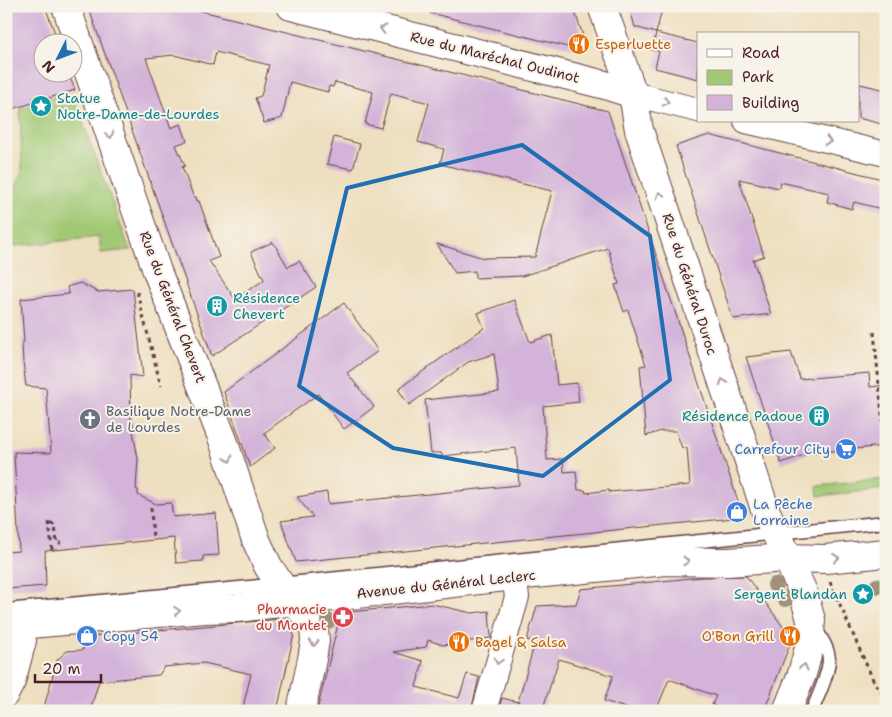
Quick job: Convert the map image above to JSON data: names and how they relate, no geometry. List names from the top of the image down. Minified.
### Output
{"streets":{"street":["Rue du Maréchal Oudinot","Rue du Général Duroc","Rue du Général Chevert","Avenue du Général Leclerc"]},"crossings":[["Rue du Maréchal Oudinot","Rue du Général Duroc"],["Rue du Général Duroc","Avenue du Général Leclerc"],["Rue du Général Chevert","Avenue du Général Leclerc"]],"one_way":["Rue du Général Duroc","Rue du Général Chevert","Avenue du Général Leclerc"],"places":{"restaurant":["Esperluette","O'Bon Grill","Bagel & Salsa"],"place":["Statue Notre-Dame-de-Lourdes","Sergent Blandan"],"building":["Résidence Chevert","Résidence Padoue"],"church":["Basilique Notre-Dame de Lourdes"],"supermarket":["Carrefour City"],"shop":["La Pêche Lorraine","Copy 54"],"pharmacy":["Pharmacie du Montet"]},"legend":["Road","Park","Building"],"scale_bar":"20 m","north":"bottom left"}
